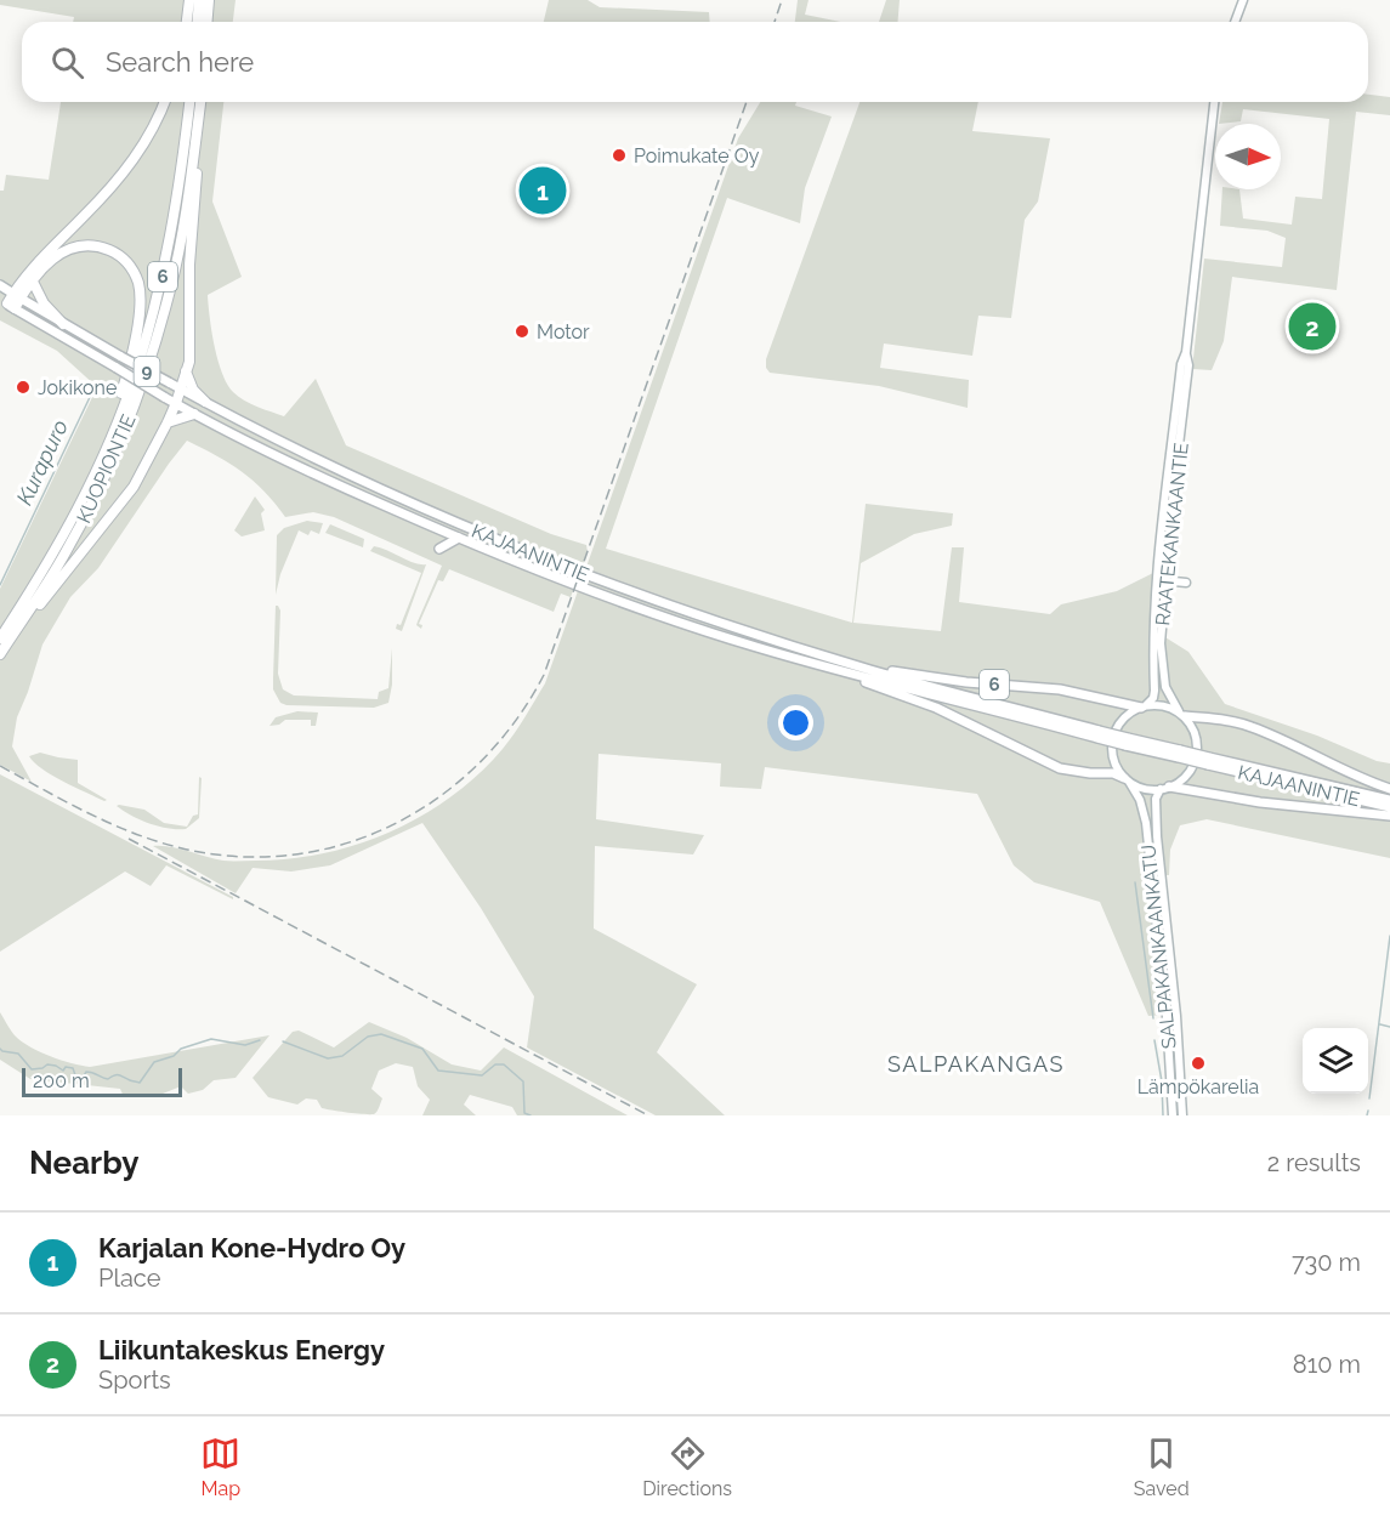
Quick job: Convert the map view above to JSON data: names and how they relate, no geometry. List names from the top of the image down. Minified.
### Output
{"streets":{"highway":["6","9","KUOPIONTIE"],"main road":["RAATEKANKAANTIE","KAJAANINTIE","SALPAKANKAANKATU"]},"crossings":[["6","KUOPIONTIE"],["6","RAATEKANKAANTIE"],["6","KAJAANINTIE"],["6","SALPAKANKAANKATU"],["RAATEKANKAANTIE","SALPAKANKAANKATU"]],"districts":["SALPAKANGAS"],"water":["Kurapuro"],"places":["Poimukate Oy","Motor","Jokikone","Lämpökarelia"],"scale_bar":"200 m","north":"right","page":{"search":"Search here","pins":["1","2"],"scale":"200 m","heading":["Nearby","2 results"],"list":[{"mark":"1","name":"Karjalan Kone-Hydro Oy","note":"Place","value":"730 m"},{"mark":"2","name":"Liikuntakeskus Energy","note":"Sports","value":"810 m"}],"nav":["Map","Directions","Saved"]}}
